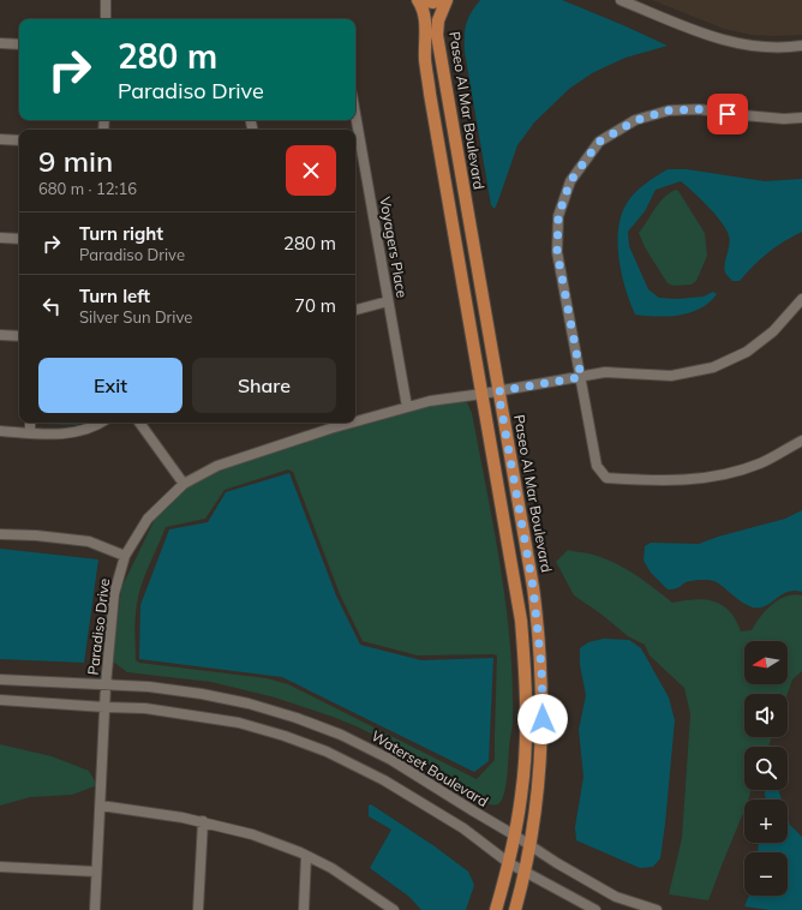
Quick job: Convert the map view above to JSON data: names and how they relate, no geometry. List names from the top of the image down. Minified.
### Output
{"streets":{"main road":["Paseo Al Mar Boulevard"],"street":["Voyagers Place","Paradiso Drive","Waterset Boulevard"]},"crossings":[["Paseo Al Mar Boulevard","Paradiso Drive"],["Paseo Al Mar Boulevard","Waterset Boulevard"],["Voyagers Place","Paradiso Drive"],["Paradiso Drive","Waterset Boulevard"]],"north":"left","page":{"turn":["280 m","Paradiso Drive"],"heading":["9 min","680 m · 12:16"],"list":[{"name":"Turn right","note":"Paradiso Drive","value":"280 m"},{"name":"Turn left","note":"Silver Sun Drive","value":"70 m"}],"buttons":["Exit","Share"],"map_buttons":["+","−"]}}
